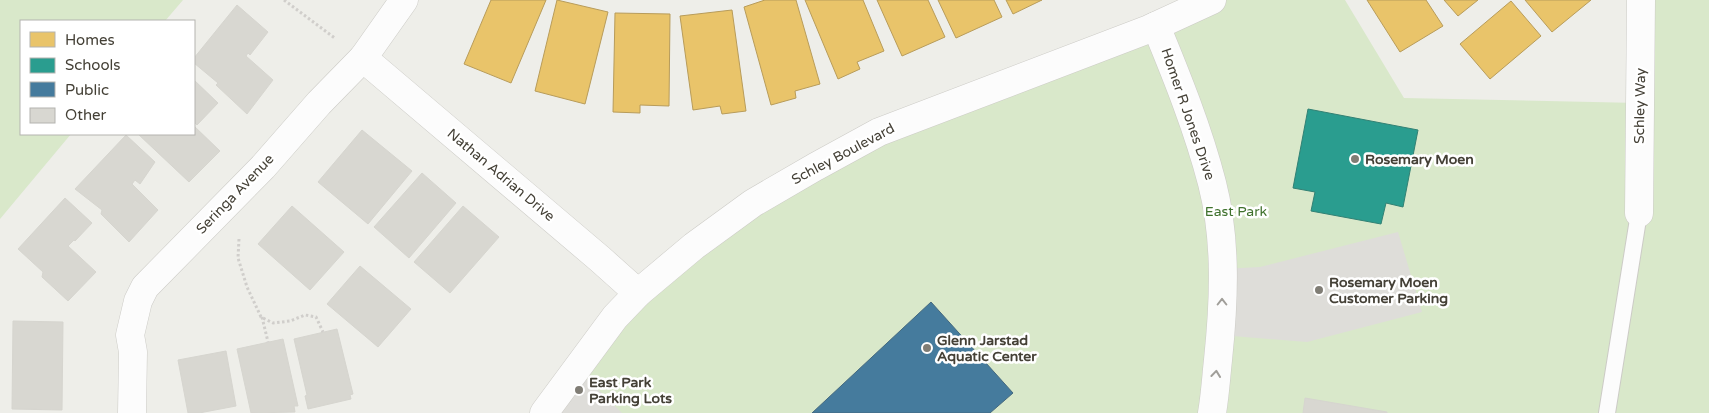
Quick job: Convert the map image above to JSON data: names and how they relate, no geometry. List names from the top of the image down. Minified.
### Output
{"streets":{"street":["Schley Way","Homer R Jones Drive","Schley Boulevard","Nathan Adrian Drive","Seringa Avenue"]},"crossings":[["Homer R Jones Drive","Schley Boulevard"],["Schley Boulevard","Nathan Adrian Drive"],["Nathan Adrian Drive","Seringa Avenue"]],"one_way":["Homer R Jones Drive"],"parks":["East Park"],"places":["Rosemary Moen","Rosemary Moen Customer Parking","Glenn Jarstad Aquatic Center","East Park Parking Lots"],"legend":["Homes","Schools","Public","Other"]}
